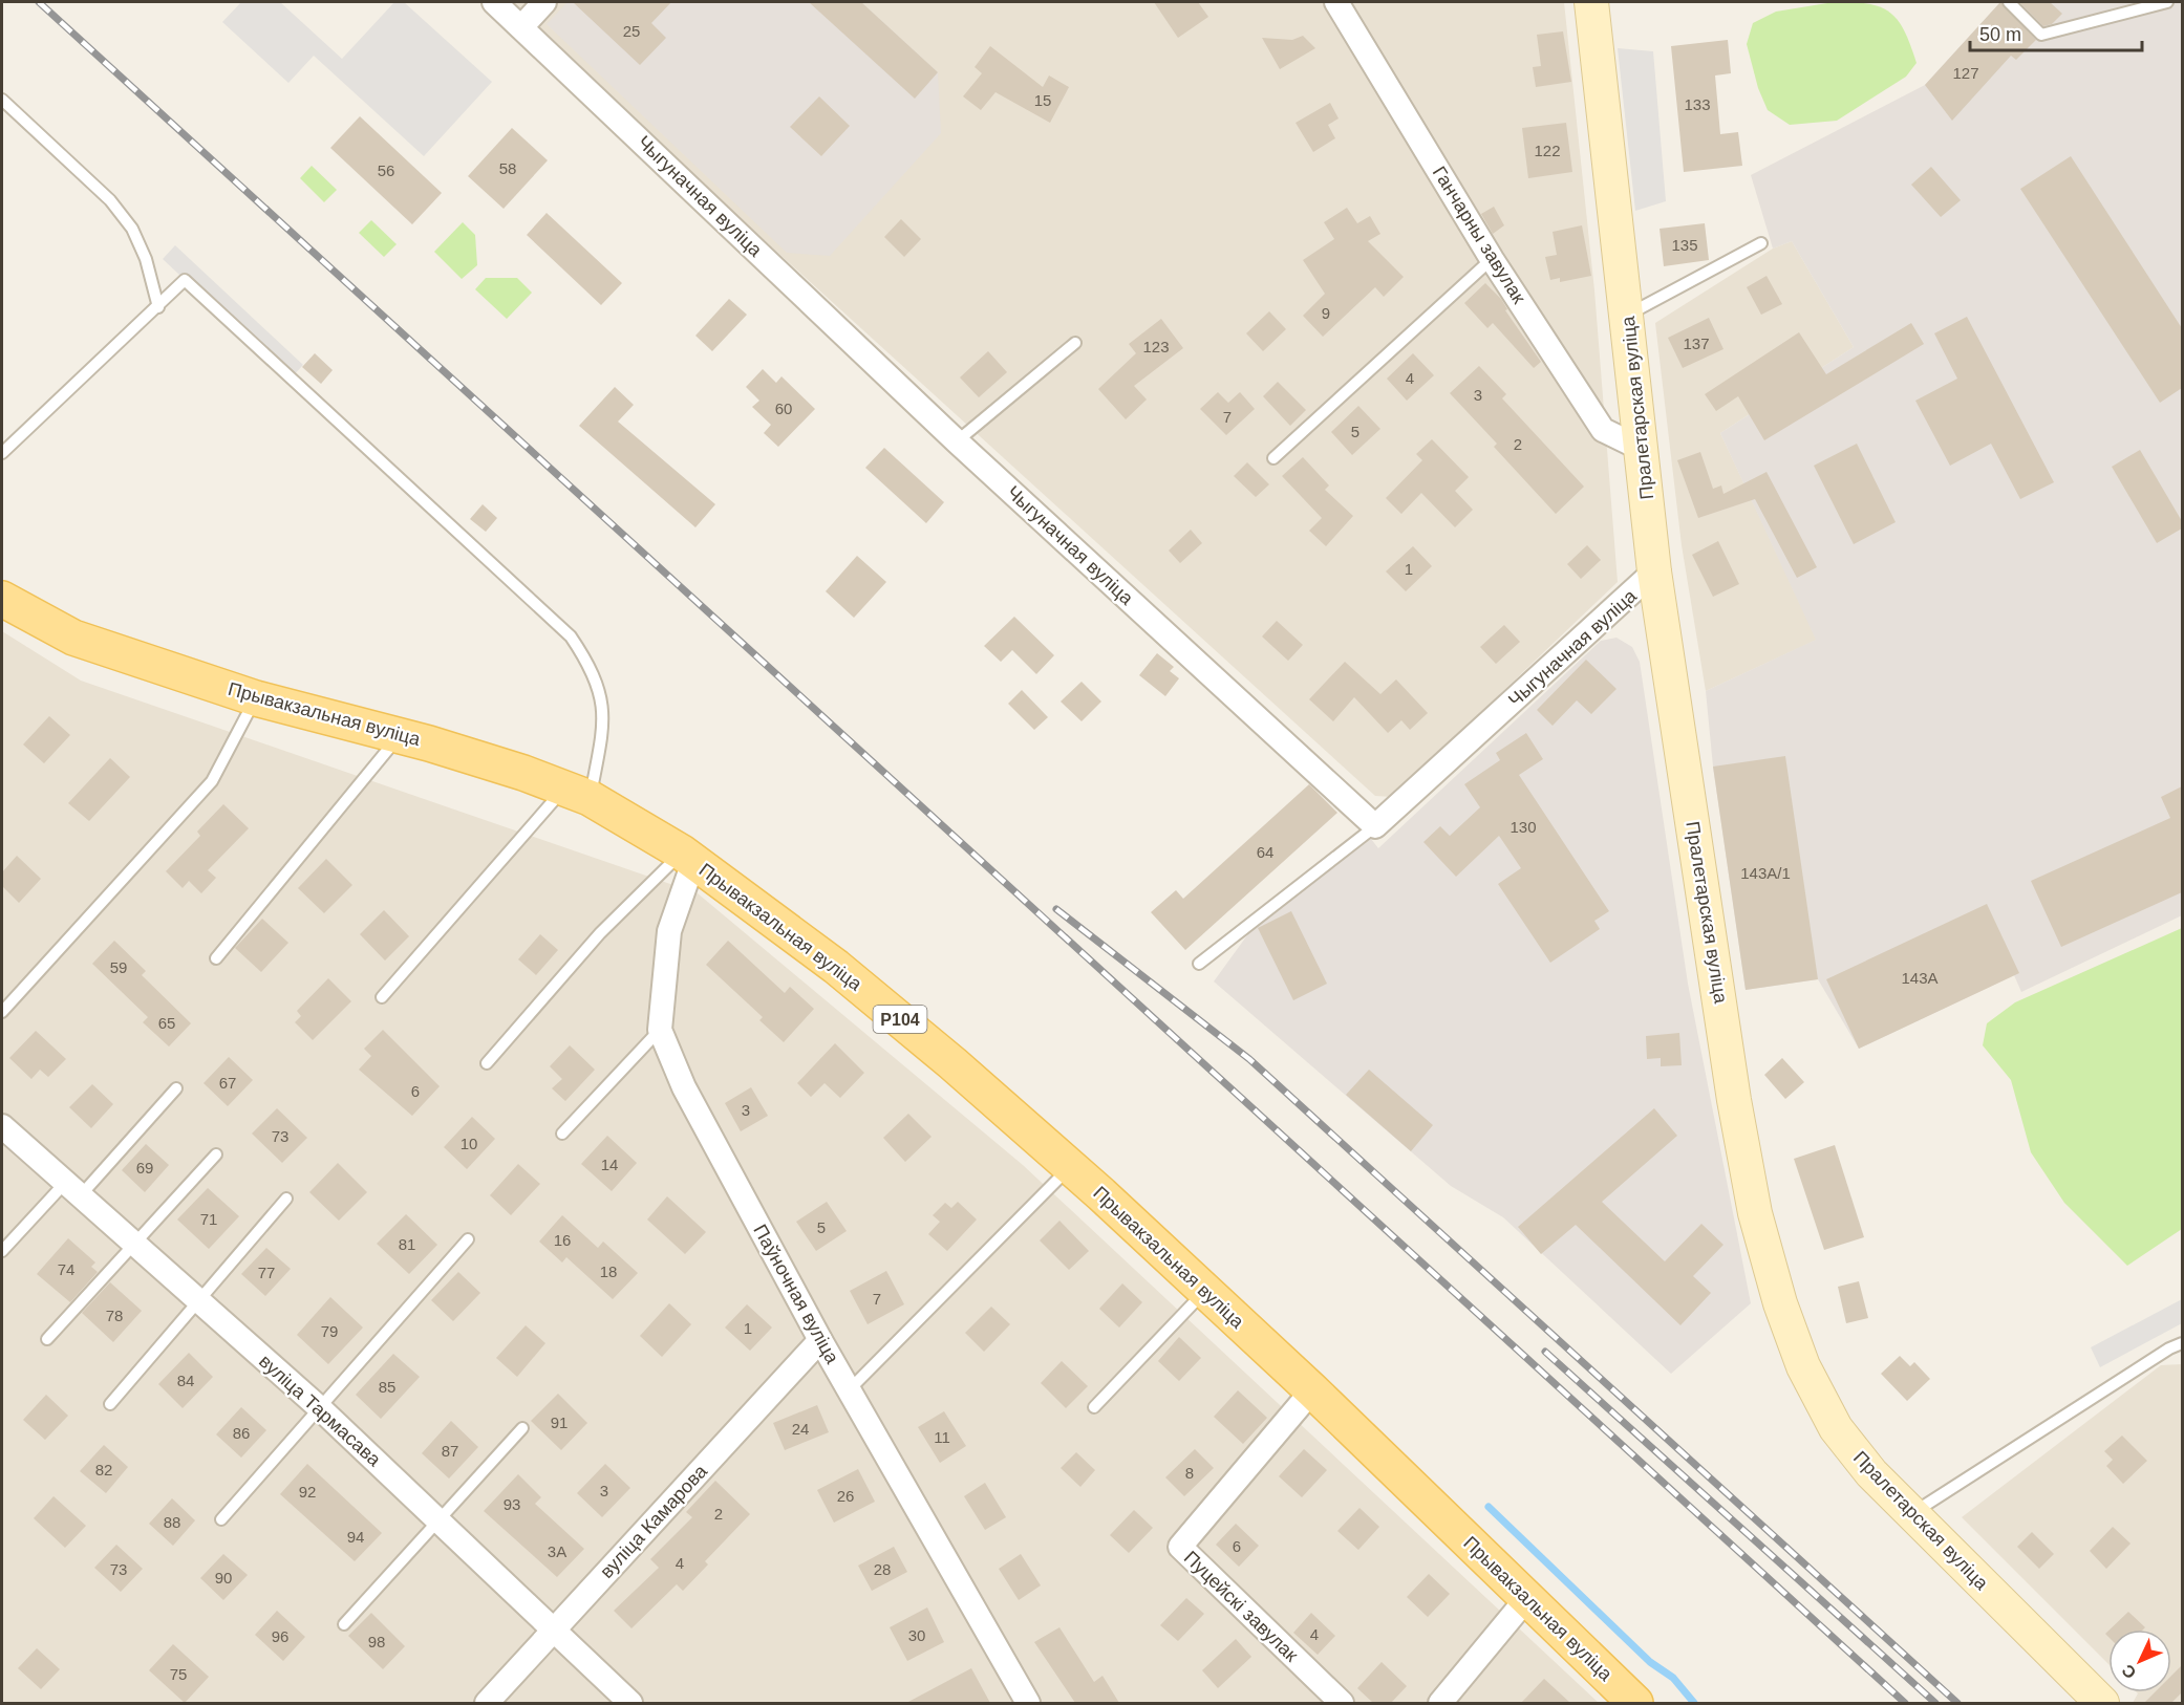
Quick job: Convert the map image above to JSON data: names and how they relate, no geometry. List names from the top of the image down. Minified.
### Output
{"streets":{"main road":["Пралетарская вуліца","Прывакзальная вуліца","Р104"],"street":["Чыгуначная вуліца","Ганчарны завулак","Паўночная вуліца","вуліца Тармасава","вуліца Камарова","Пуцейскі завулак"]},"crossings":[["Чыгуначная вуліца","Пралетарская вуліца"],["Ганчарны завулак","Пралетарская вуліца"],["Прывакзальная вуліца","Паўночная вуліца"],["Прывакзальная вуліца","Пуцейскі завулак"],["Паўночная вуліца","вуліца Камарова"],["вуліца Тармасава","вуліца Камарова"]],"house_numbers":["25","127","15","133","122","58","56","135","9","137","123","4","3","60","7","5","2","1","130","64","143А/1","59","143А","65","67","6","3","73","10","14","69","71","5","16","81","74","18","77","7","78","1","79","84","85","91","24","86","11","87","82","8","3","92","26","93","2","88","94","6","3А","4","73","28","90","4","30","96","98","75"],"scale_bar":"50 m","north":"bottom left"}
